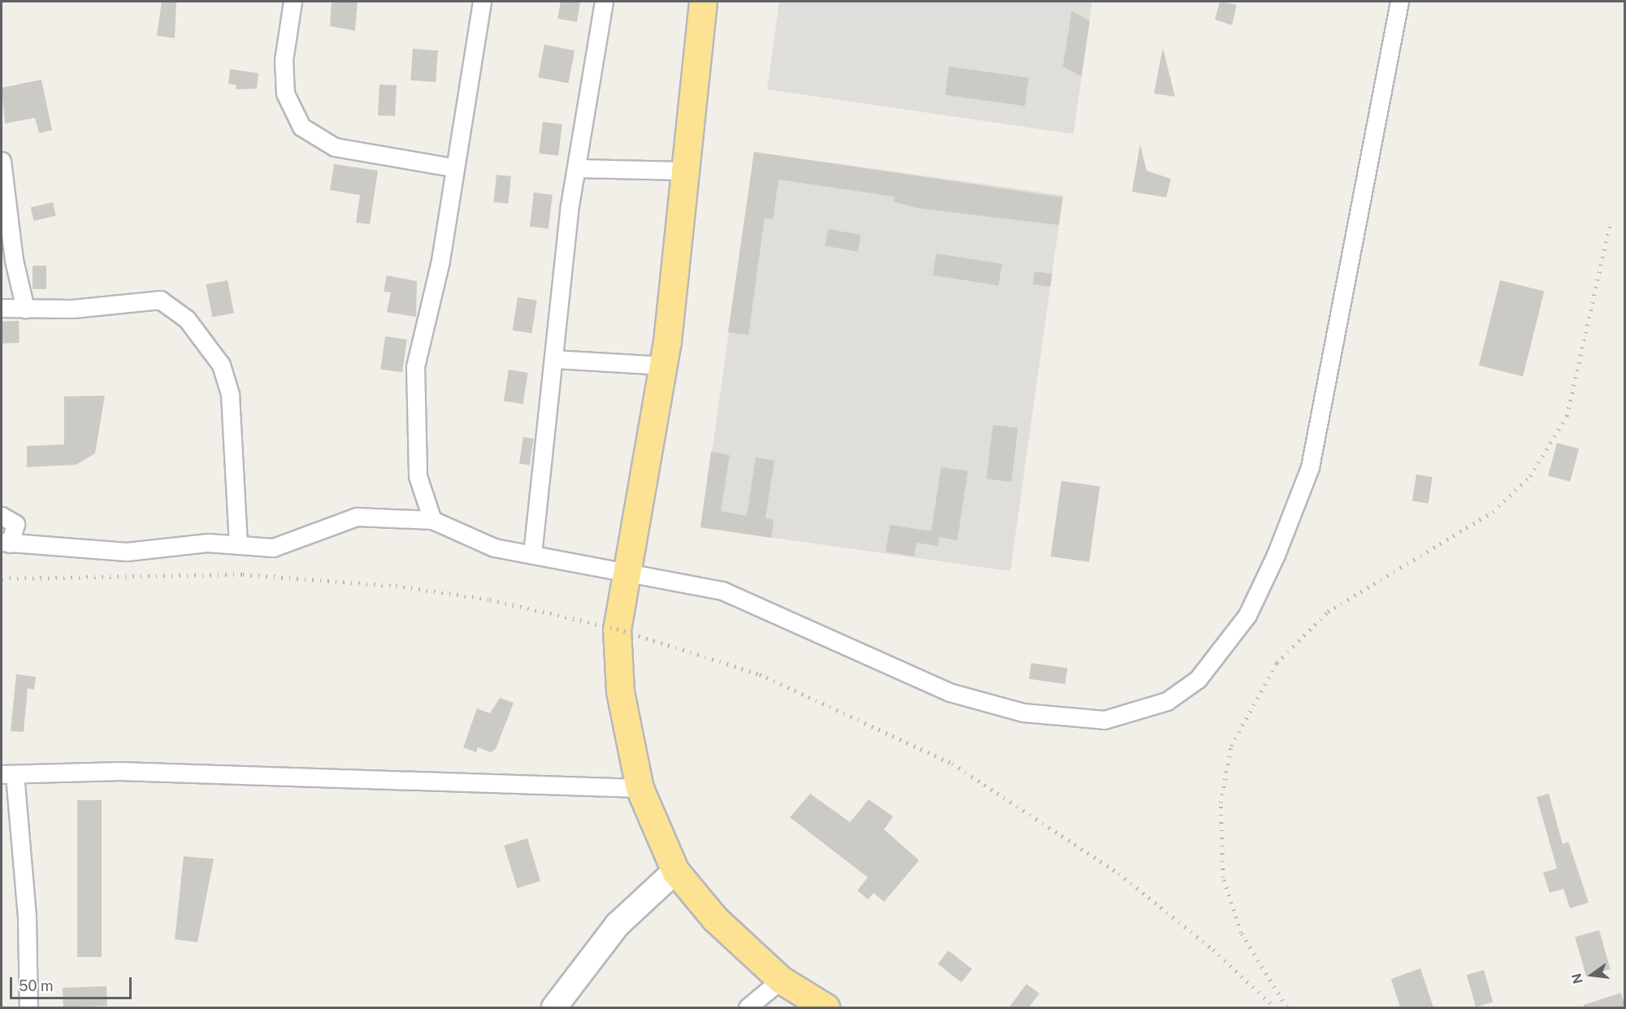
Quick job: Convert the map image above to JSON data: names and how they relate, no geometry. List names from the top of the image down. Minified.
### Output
{"scale_bar":"50 m","north":"left"}
